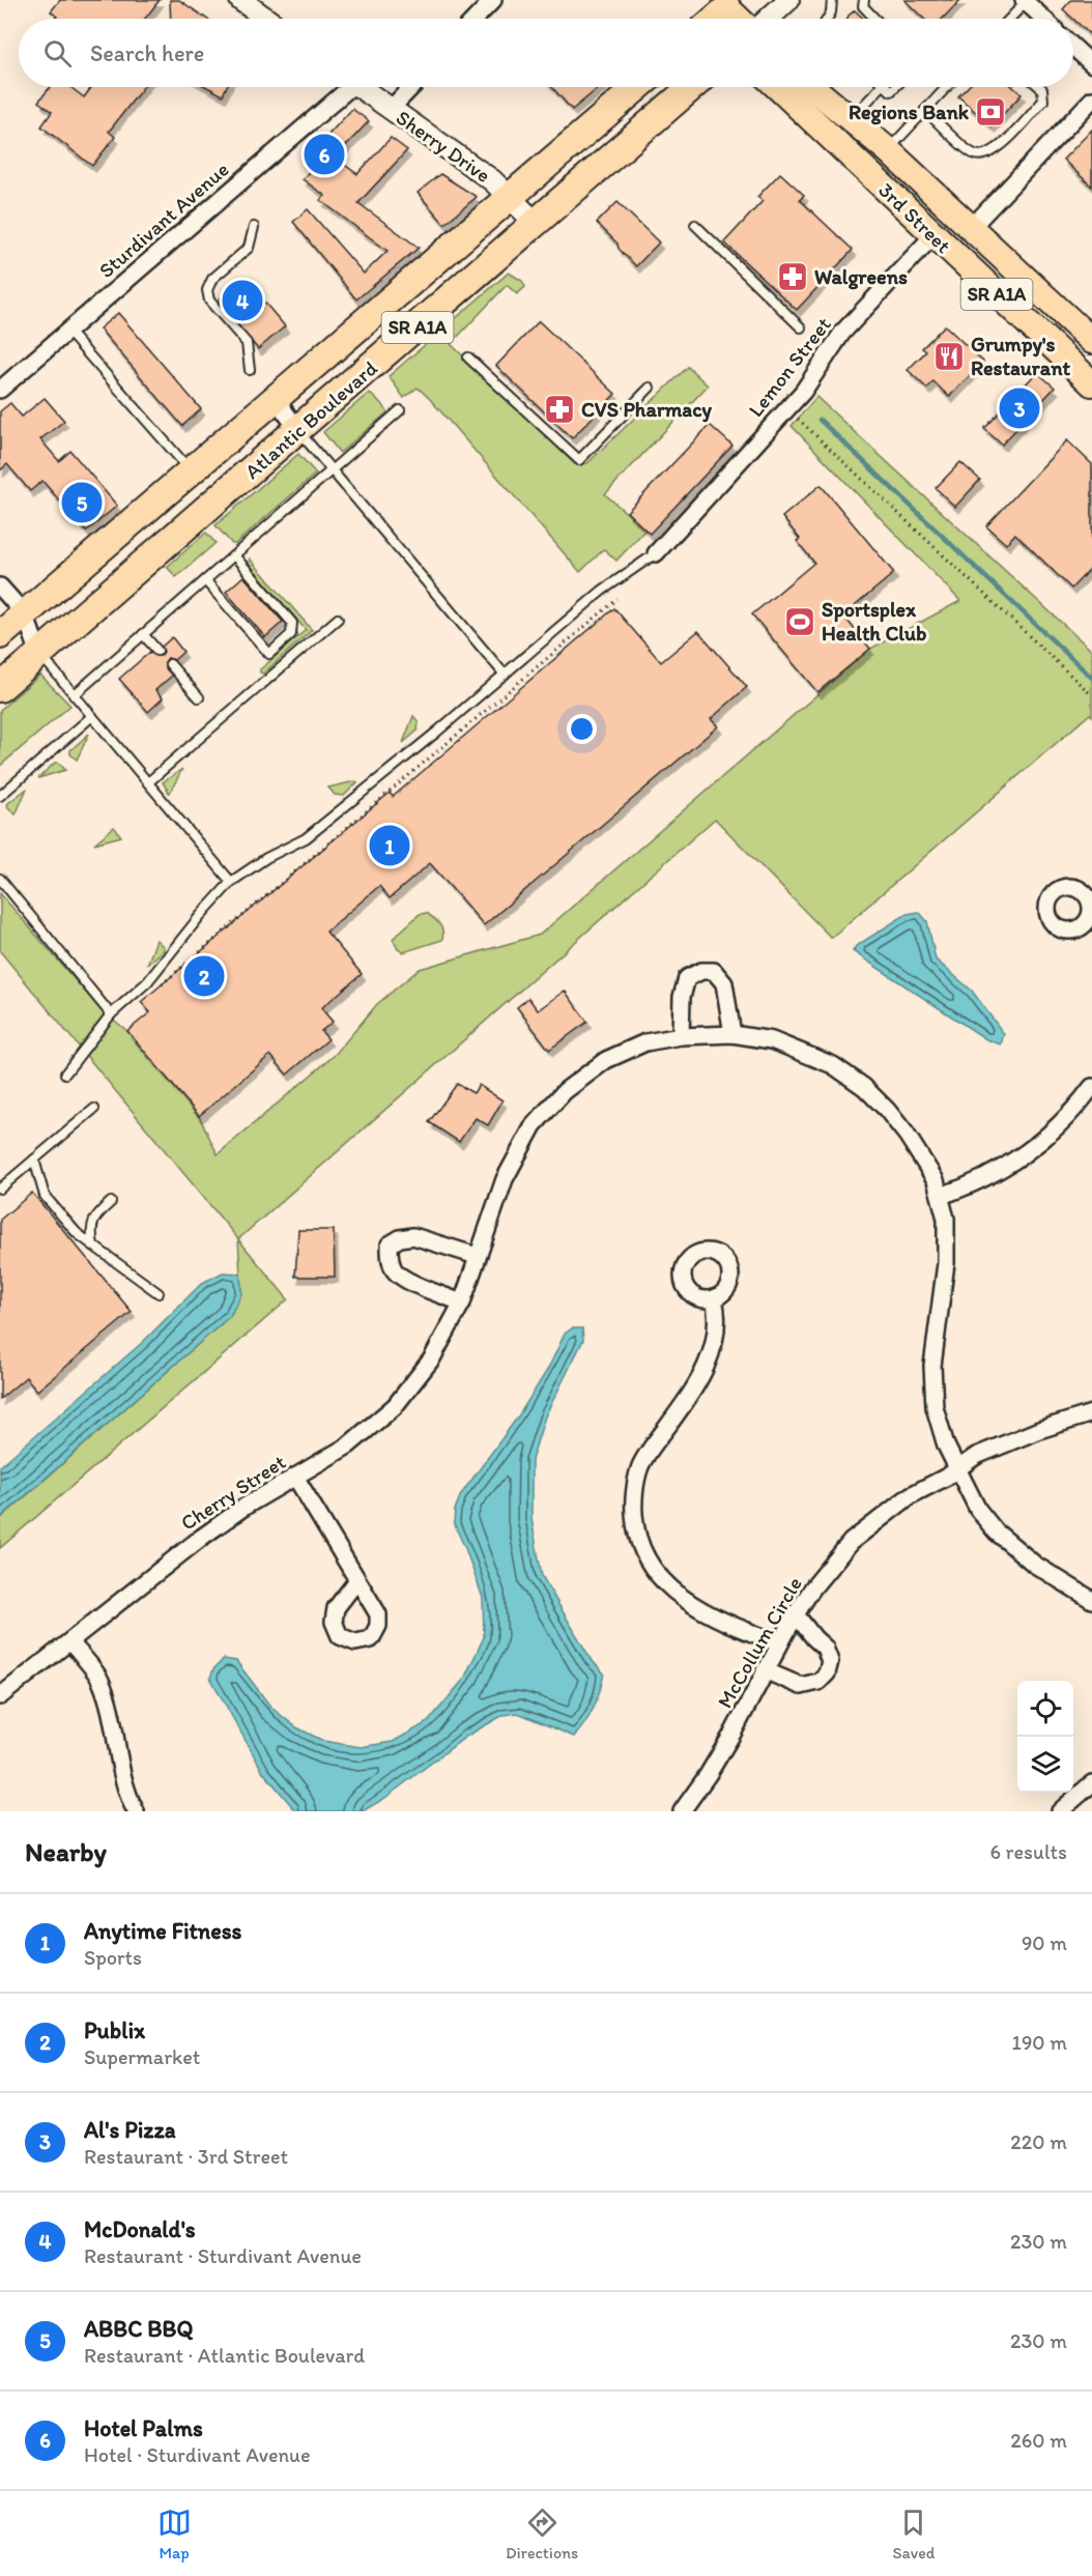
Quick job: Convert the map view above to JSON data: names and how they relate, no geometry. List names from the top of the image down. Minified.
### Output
{"streets":{"highway":["SR A1A","Atlantic Boulevard"],"main road":["3rd Street"],"street":["Sherry Drive","Sturdivant Avenue","Lemon Street","Cherry Street","McCollum Circle"]},"crossings":[["Sherry Drive","Atlantic Boulevard"],["3rd Street","Lemon Street"],["Cherry Street","McCollum Circle"]],"places":{"bank":["Regions Bank"],"pharmacy":["Walgreens","CVS Pharmacy"],"restaurant":["Grumpy's Restaurant"],"sports":["Sportsplex Health Club"]},"page":{"search":"Search here","pins":["6","4","3","5","1","2"],"heading":["Nearby","6 results"],"list":[{"mark":"1","name":"Anytime Fitness","note":"Sports","value":"90 m"},{"mark":"2","name":"Publix","note":"Supermarket","value":"190 m"},{"mark":"3","name":"Al's Pizza","note":"Restaurant · 3rd Street","value":"220 m"},{"mark":"4","name":"McDonald's","note":"Restaurant · Sturdivant Avenue","value":"230 m"},{"mark":"5","name":"ABBC BBQ","note":"Restaurant · Atlantic Boulevard","value":"230 m"},{"mark":"6","name":"Hotel Palms","note":"Hotel · Sturdivant Avenue","value":"260 m"}],"nav":["Map","Directions","Saved"]}}
